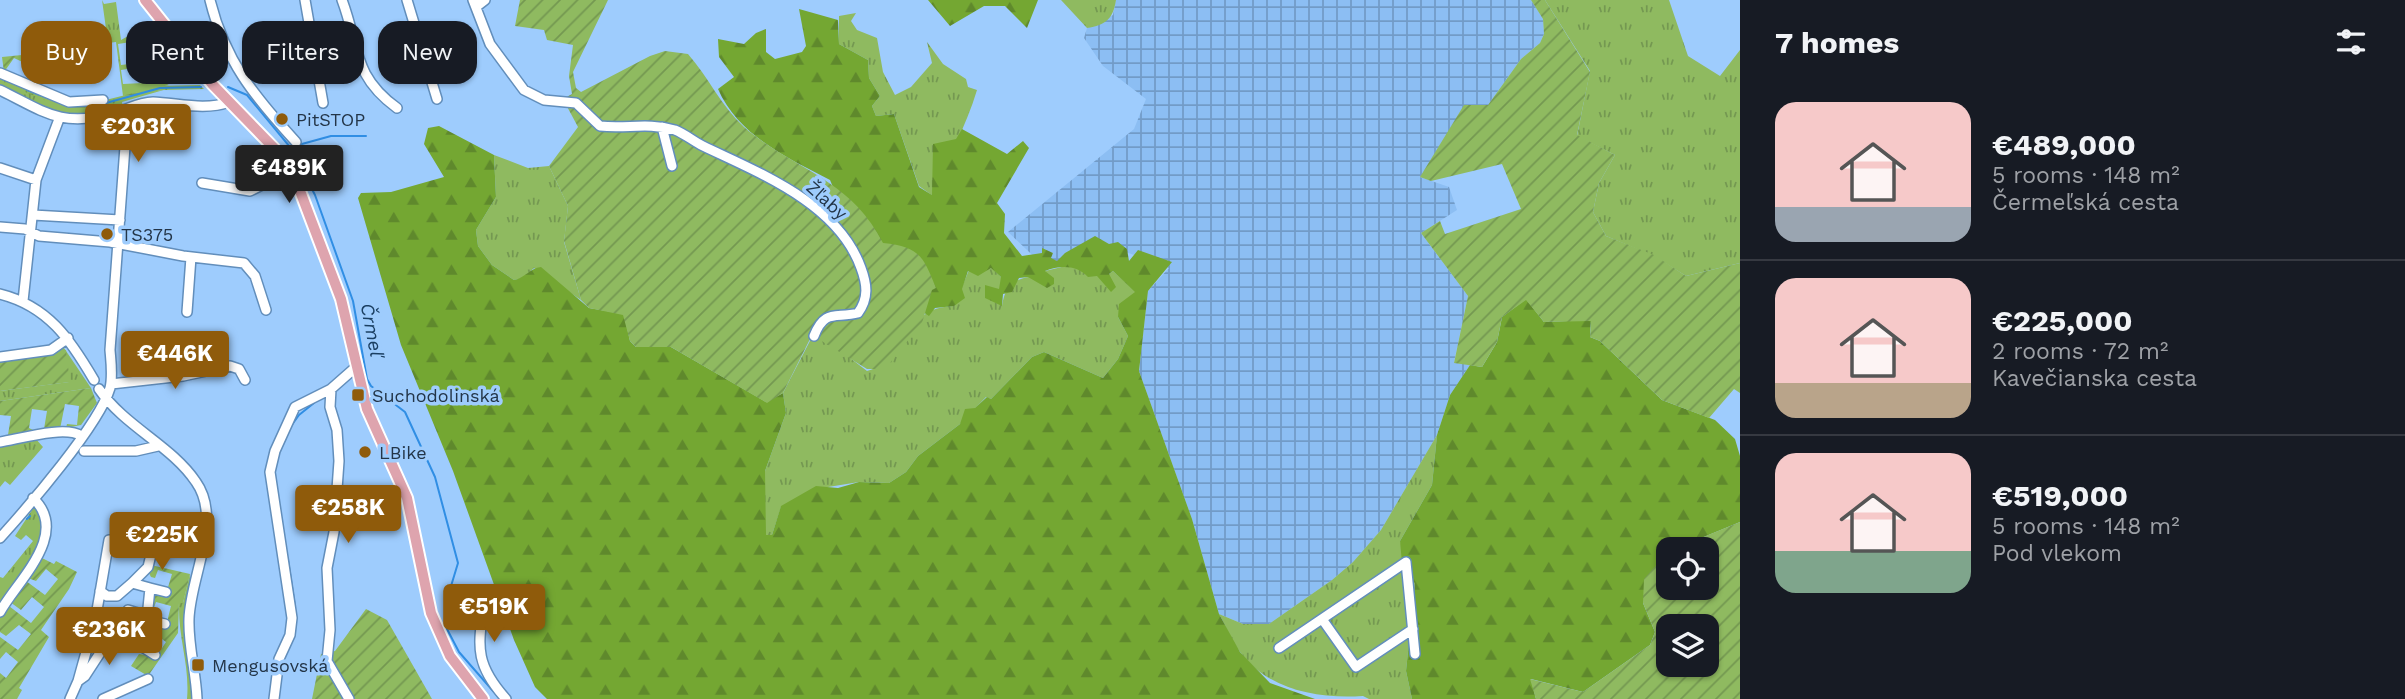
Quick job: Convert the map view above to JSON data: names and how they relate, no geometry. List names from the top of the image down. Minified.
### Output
{"streets":{"street":["Žľaby"]},"water":["Črmeľ"],"places":{"other":["PitSTOP","TS375","LBike"],"transit":["Suchodolinská","Mengusovská"]},"page":{"heading":"7 homes","chip":["Buy","Rent","Filters","New"],"list":[{"name":"€489,000","note":"5 rooms · 148 m² · Čermeľská cesta"},{"name":"€225,000","note":"2 rooms · 72 m² · Kavečianska cesta"},{"name":"€519,000","note":"5 rooms · 148 m² · Pod vlekom"}],"price":["€203K","€489K","€446K","€258K","€225K","€519K","€236K"]}}
